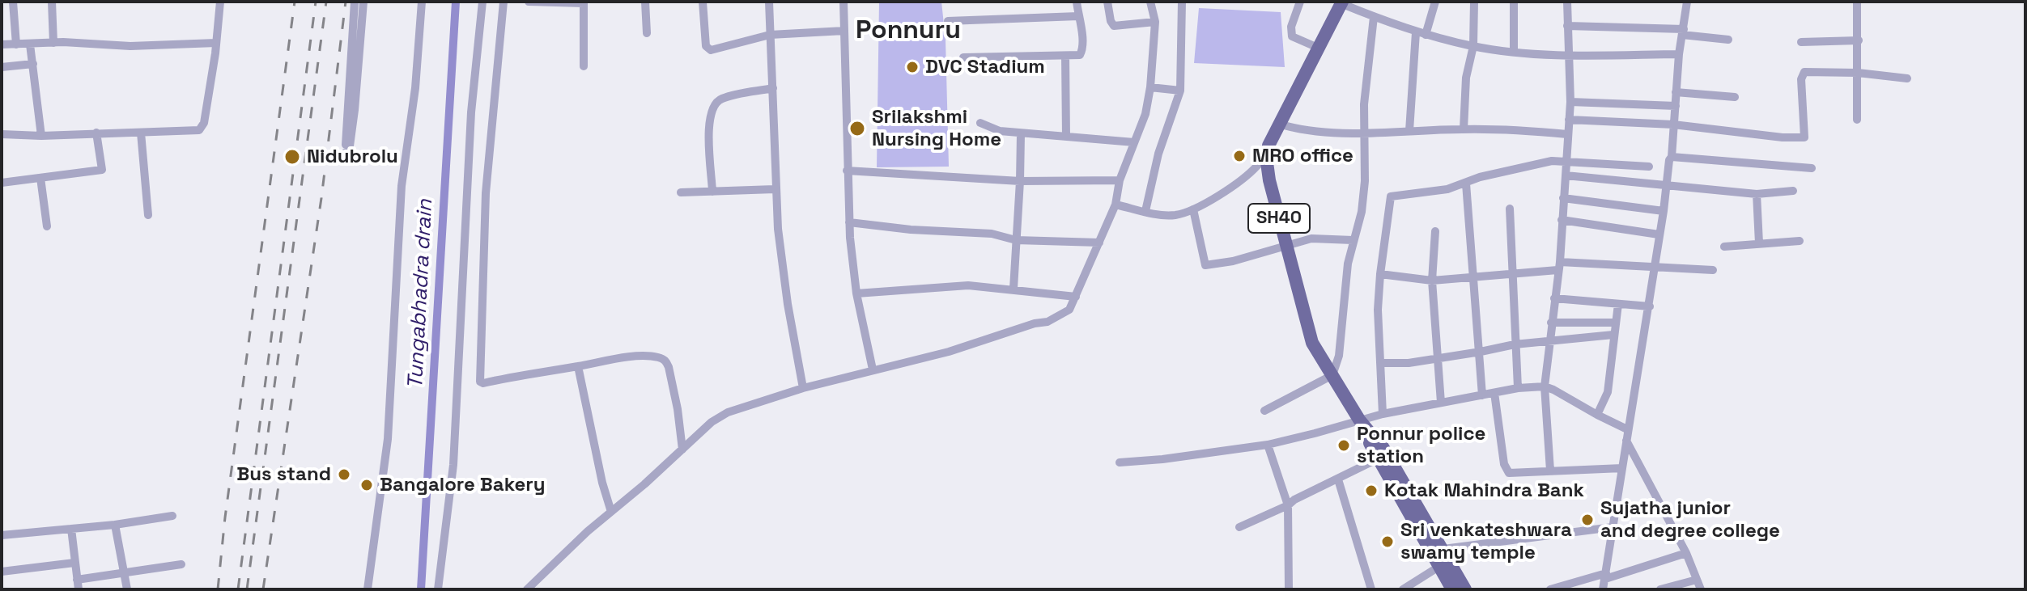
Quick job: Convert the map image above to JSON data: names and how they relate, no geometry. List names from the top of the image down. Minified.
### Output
{"streets":{"main road":["SH40"]},"districts":["Ponnuru"],"water":["Tungabhadra drain"],"places":["DVC Stadium","Srilakshmi Nursing Home","MRO office","Nidubrolu","Ponnur police station","Bus stand","Bangalore Bakery","Kotak Mahindra Bank","Sujatha junior and degree college","Sri venkateshwara swamy temple"]}
